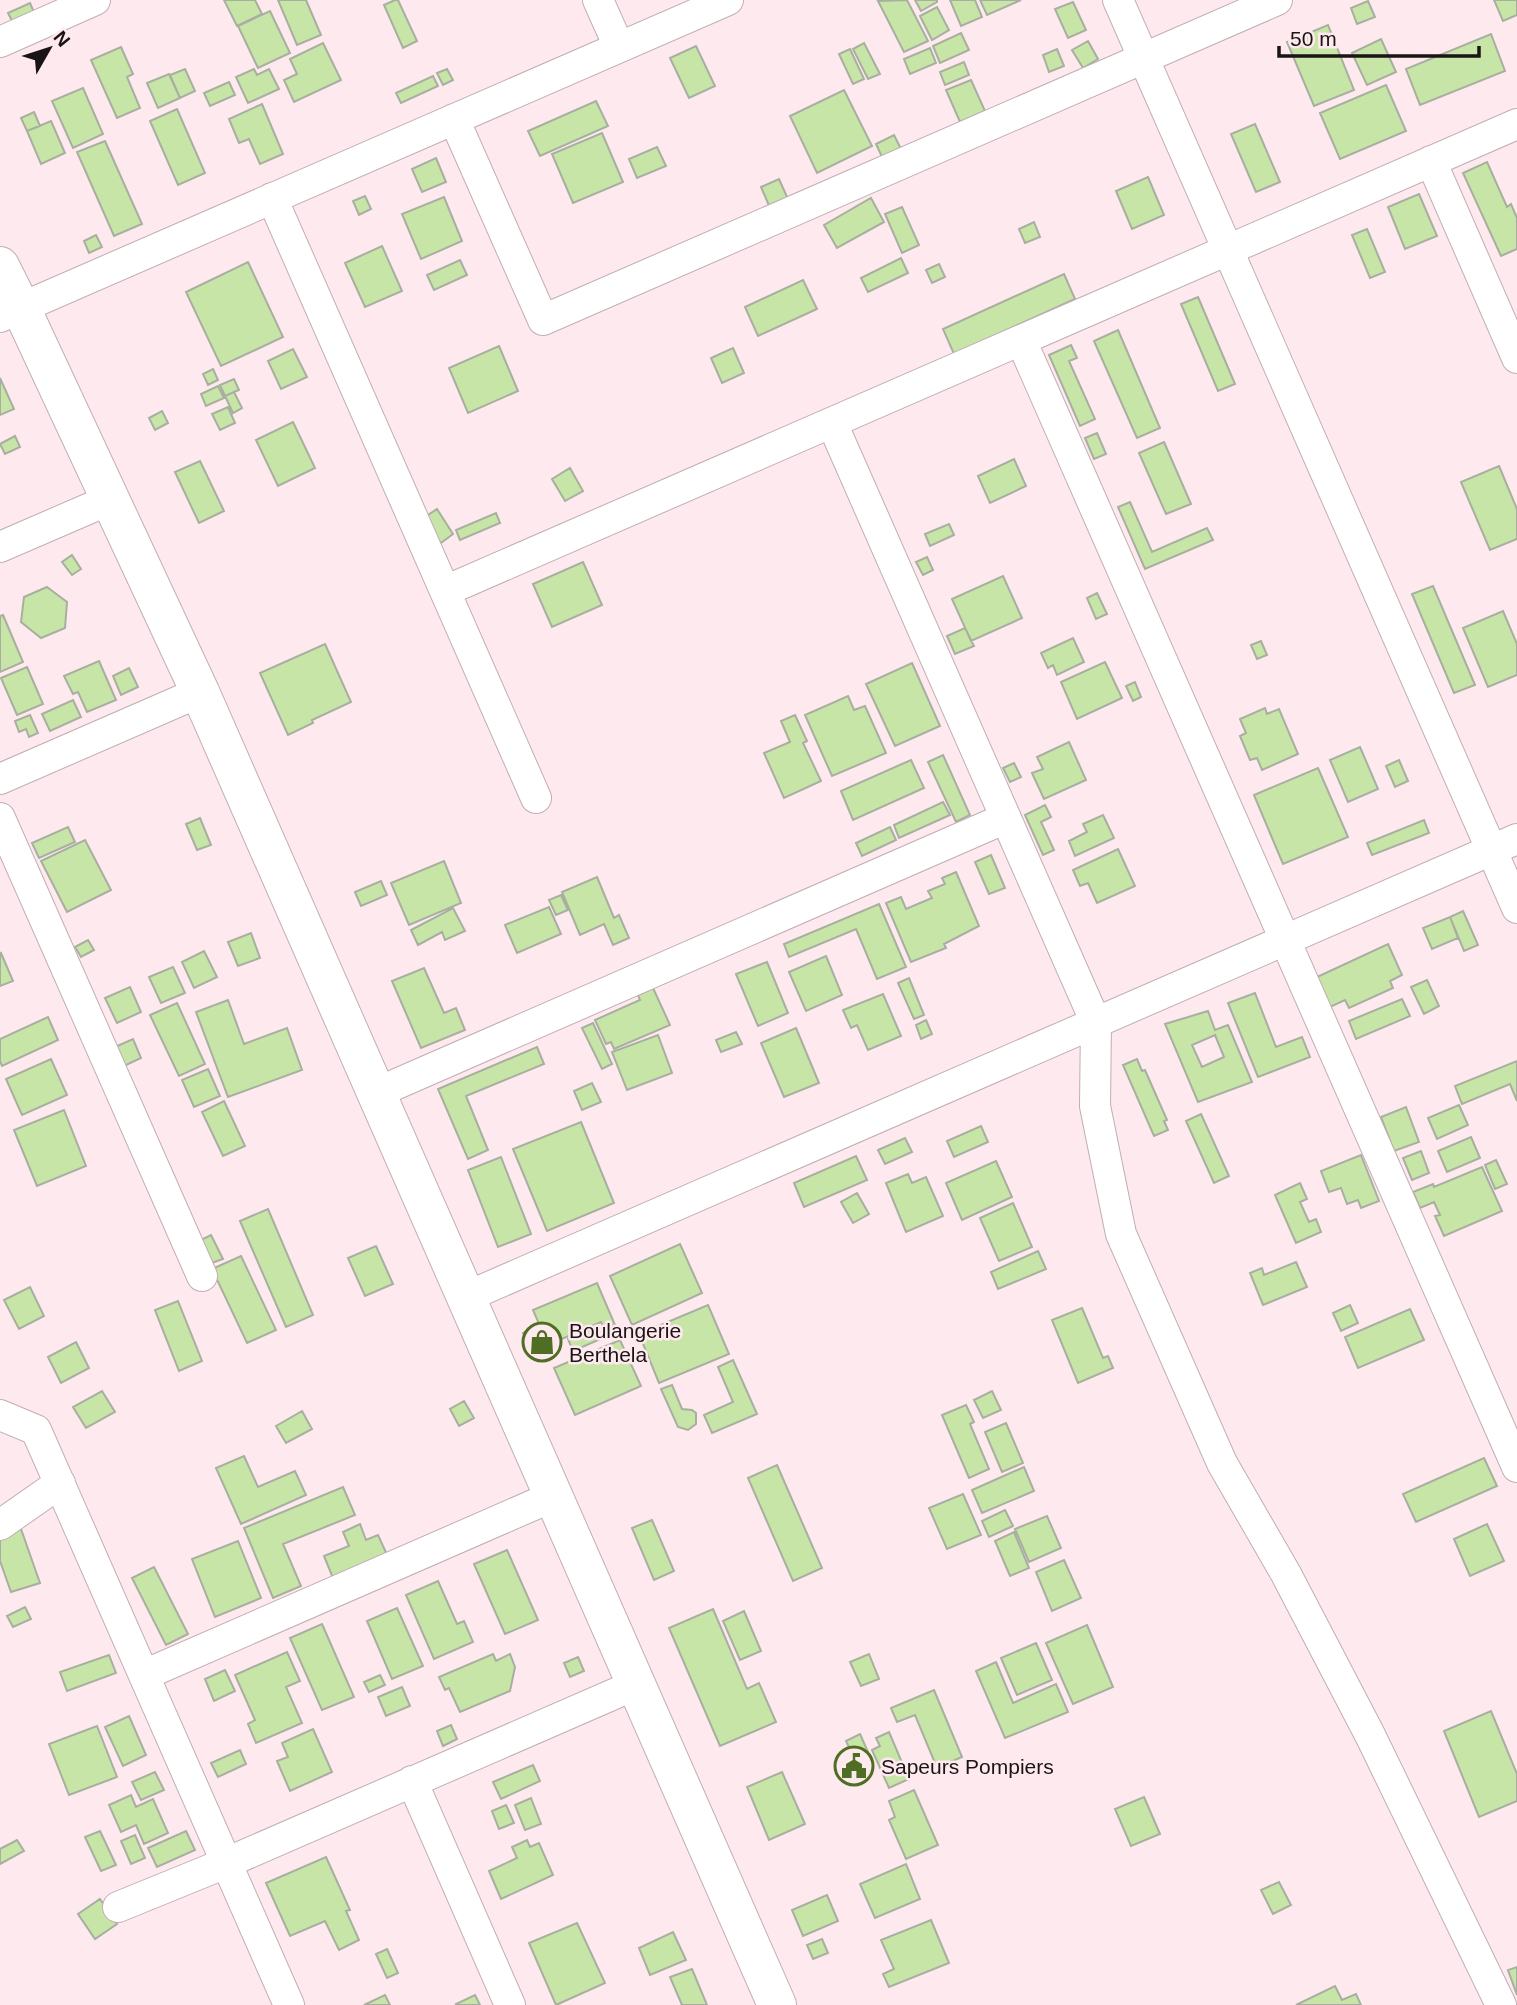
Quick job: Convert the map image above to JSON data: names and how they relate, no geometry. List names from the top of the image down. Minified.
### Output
{"places":{"shop":["Boulangerie Berthela"],"public building":["Sapeurs Pompiers"]},"scale_bar":"50 m","north":"top right"}
